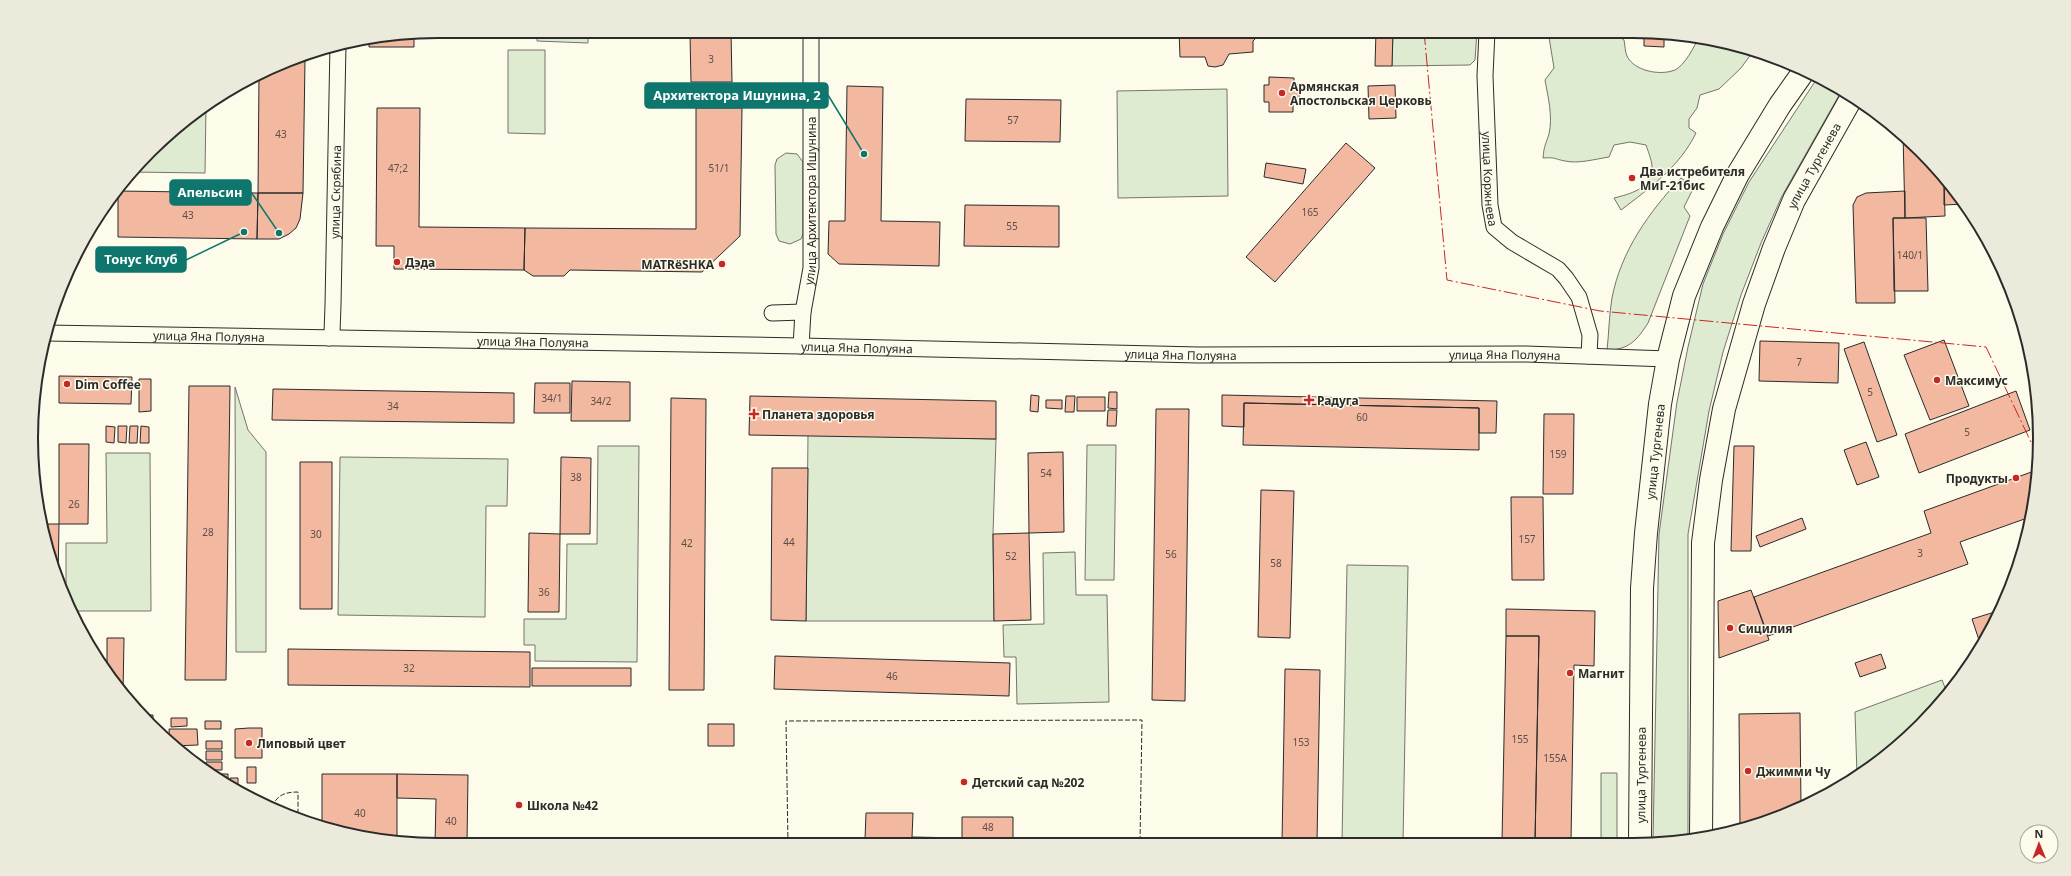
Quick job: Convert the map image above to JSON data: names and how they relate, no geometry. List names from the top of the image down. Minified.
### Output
{"streets":{"main road":["улица Тургенева"],"street":["улица Коржнева","улица Скрябина","улица Архитектора Ишунина","улица Яна Полуяна"]},"crossings":[["улица Тургенева","улица Яна Полуяна"],["улица Коржнева","улица Яна Полуяна"],["улица Скрябина","улица Яна Полуяна"],["улица Архитектора Ишунина","улица Яна Полуяна"]],"places":{"other":["Армянская Апостольская Церковь","Архитектора Ишунина, 2","Два истребителя МиГ-21бис","Тонус Клуб","Апельсин","Дэда","MATRёSHKA","Максимус","Dim Coffee","Продукты","Сицилия","Магнит","Липовый цвет","Джимми Чу","Детский сад №202","Школа №42"],"health":["Радуга","Планета здоровья"]},"house_numbers":["3","57","43","47;2","51/1","165","43","55","140/1","7","5","34/1","34/2","34","60","5","159","54","38","26","28","30","157","44","42","3","56","52","58","36","32","46","155","153","155А","40","40","48"],"north":"top"}
